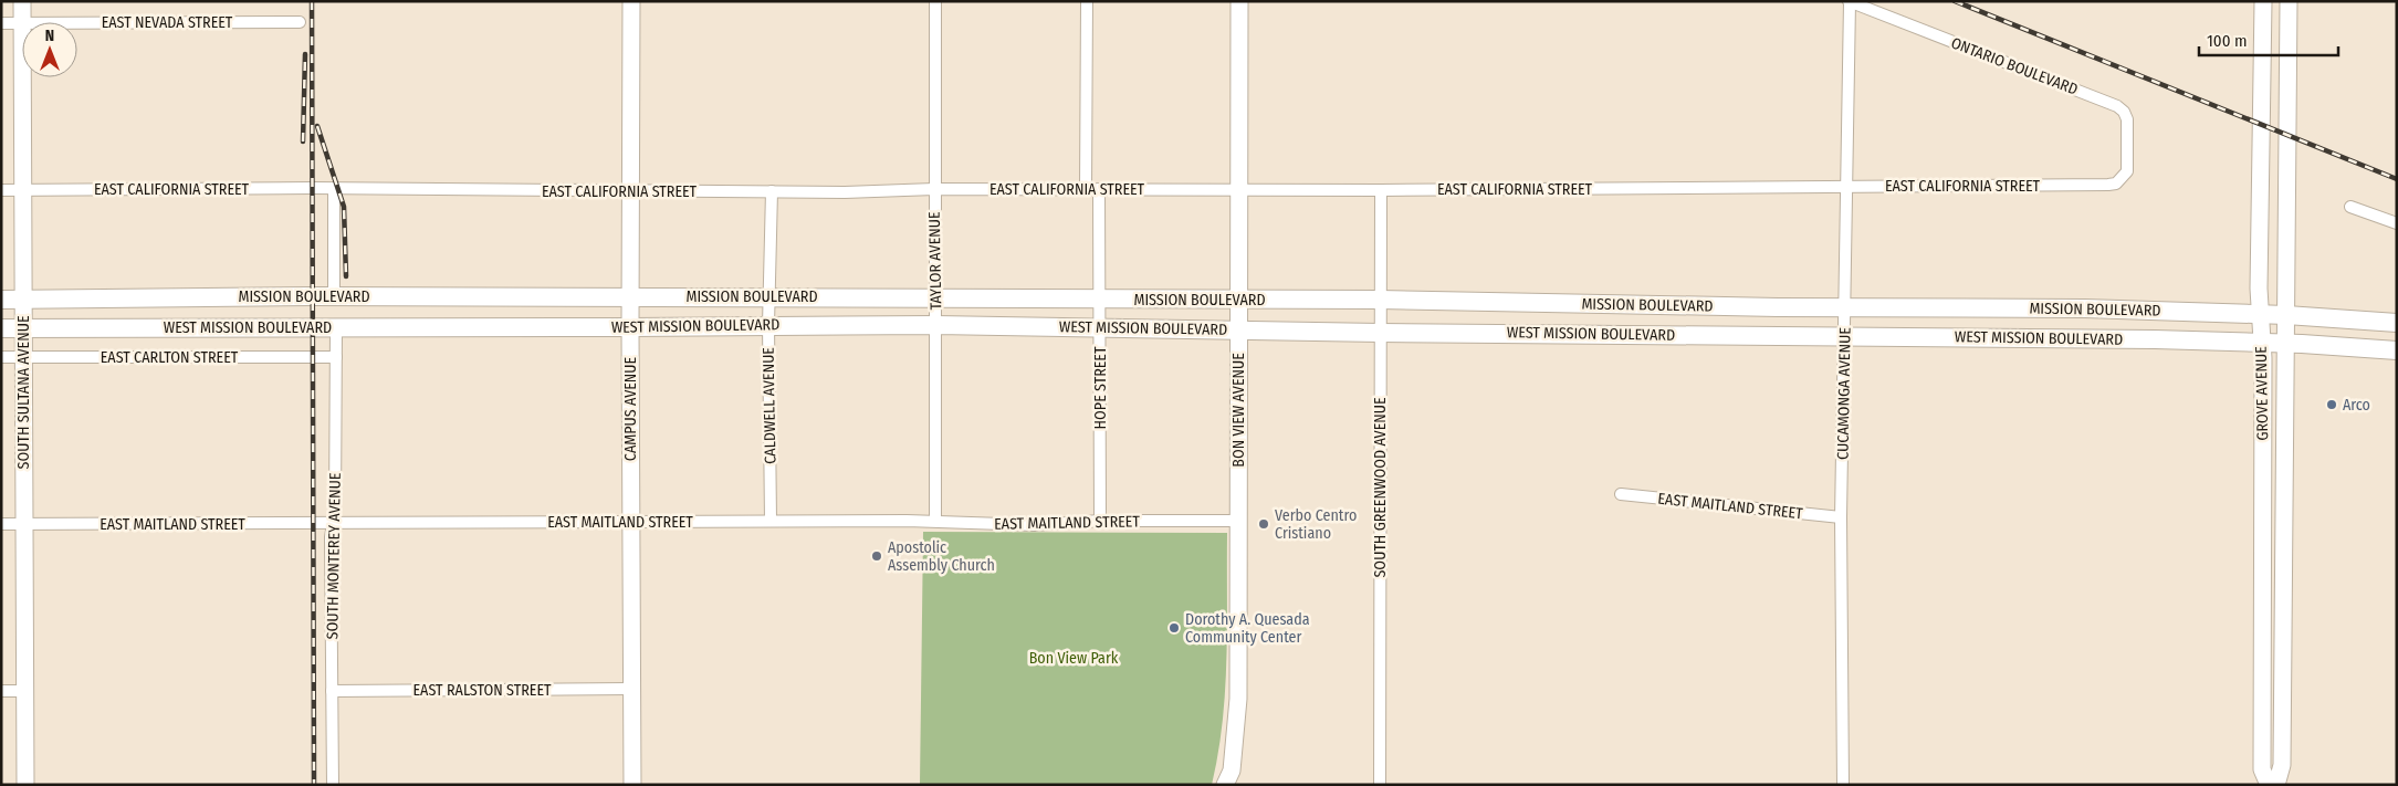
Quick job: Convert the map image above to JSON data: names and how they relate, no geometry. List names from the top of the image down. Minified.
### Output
{"streets":{"main road":["MISSION BOULEVARD","WEST MISSION BOULEVARD"],"street":["EAST NEVADA STREET","ONTARIO BOULEVARD","EAST CALIFORNIA STREET","TAYLOR AVENUE","EAST CARLTON STREET","HOPE STREET","SOUTH SULTANA AVENUE","CUCAMONGA AVENUE","GROVE AVENUE","CALDWELL AVENUE","CAMPUS AVENUE","BON VIEW AVENUE","SOUTH GREENWOOD AVENUE","EAST MAITLAND STREET","SOUTH MONTEREY AVENUE","EAST RALSTON STREET"]},"crossings":[["ONTARIO BOULEVARD","EAST CALIFORNIA STREET"],["ONTARIO BOULEVARD","CUCAMONGA AVENUE"],["EAST CALIFORNIA STREET","TAYLOR AVENUE"],["EAST CALIFORNIA STREET","HOPE STREET"],["EAST CALIFORNIA STREET","SOUTH SULTANA AVENUE"],["EAST CALIFORNIA STREET","CUCAMONGA AVENUE"],["EAST CALIFORNIA STREET","CALDWELL AVENUE"],["EAST CALIFORNIA STREET","CAMPUS AVENUE"],["EAST CALIFORNIA STREET","BON VIEW AVENUE"],["EAST CALIFORNIA STREET","SOUTH GREENWOOD AVENUE"],["TAYLOR AVENUE","MISSION BOULEVARD"],["TAYLOR AVENUE","WEST MISSION BOULEVARD"],["TAYLOR AVENUE","EAST MAITLAND STREET"],["MISSION BOULEVARD","HOPE STREET"],["MISSION BOULEVARD","SOUTH SULTANA AVENUE"],["MISSION BOULEVARD","CUCAMONGA AVENUE"],["MISSION BOULEVARD","GROVE AVENUE"],["MISSION BOULEVARD","CALDWELL AVENUE"],["MISSION BOULEVARD","CAMPUS AVENUE"],["MISSION BOULEVARD","BON VIEW AVENUE"],["MISSION BOULEVARD","SOUTH GREENWOOD AVENUE"],["WEST MISSION BOULEVARD","HOPE STREET"],["WEST MISSION BOULEVARD","SOUTH SULTANA AVENUE"],["WEST MISSION BOULEVARD","CUCAMONGA AVENUE"],["WEST MISSION BOULEVARD","GROVE AVENUE"],["WEST MISSION BOULEVARD","CALDWELL AVENUE"],["WEST MISSION BOULEVARD","CAMPUS AVENUE"],["WEST MISSION BOULEVARD","BON VIEW AVENUE"],["WEST MISSION BOULEVARD","SOUTH GREENWOOD AVENUE"],["WEST MISSION BOULEVARD","SOUTH MONTEREY AVENUE"],["EAST CARLTON STREET","SOUTH SULTANA AVENUE"],["EAST CARLTON STREET","SOUTH MONTEREY AVENUE"],["HOPE STREET","EAST MAITLAND STREET"],["SOUTH SULTANA AVENUE","EAST MAITLAND STREET"],["CUCAMONGA AVENUE","EAST MAITLAND STREET"],["CALDWELL AVENUE","EAST MAITLAND STREET"],["CAMPUS AVENUE","EAST MAITLAND STREET"],["CAMPUS AVENUE","EAST RALSTON STREET"],["BON VIEW AVENUE","EAST MAITLAND STREET"],["EAST MAITLAND STREET","SOUTH MONTEREY AVENUE"],["SOUTH MONTEREY AVENUE","EAST RALSTON STREET"]],"parks":["Bon View Park"],"places":["Arco","Verbo Centro Cristiano","Apostolic Assembly Church","Dorothy A. Quesada Community Center"],"scale_bar":"100 m","north":"top"}
